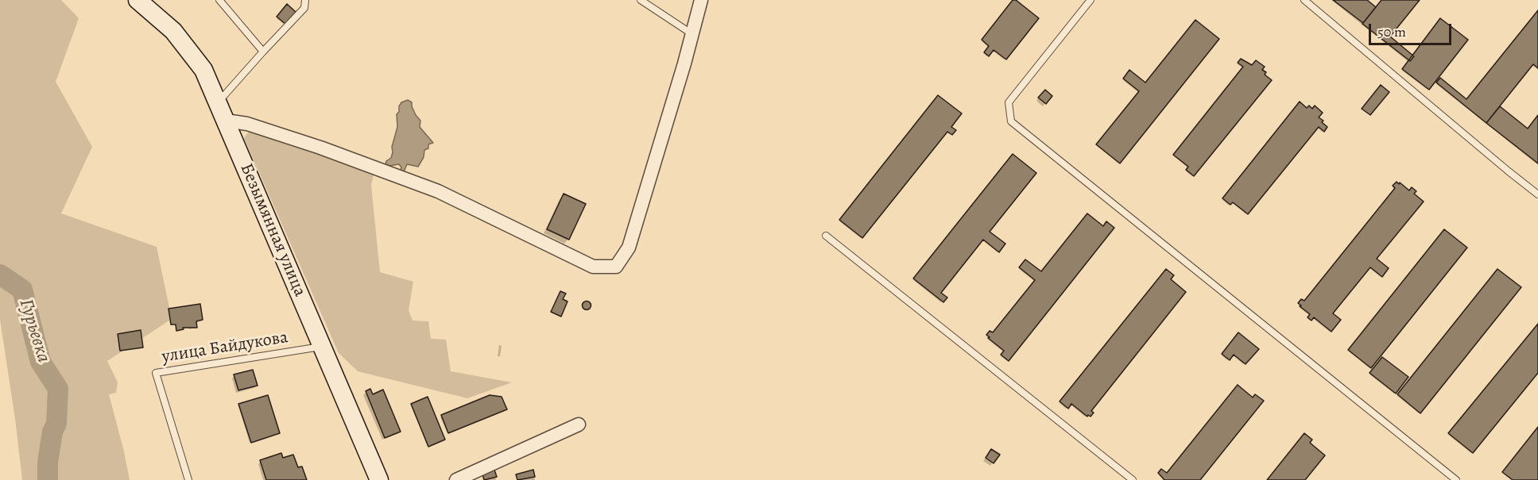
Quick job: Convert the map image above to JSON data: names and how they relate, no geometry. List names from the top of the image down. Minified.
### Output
{"streets":{"main road":["Безымянная улица"],"lane":["улица Байдукова"]},"crossings":[["Безымянная улица","улица Байдукова"]],"water":["Гурьевка"],"scale_bar":"50 m"}
